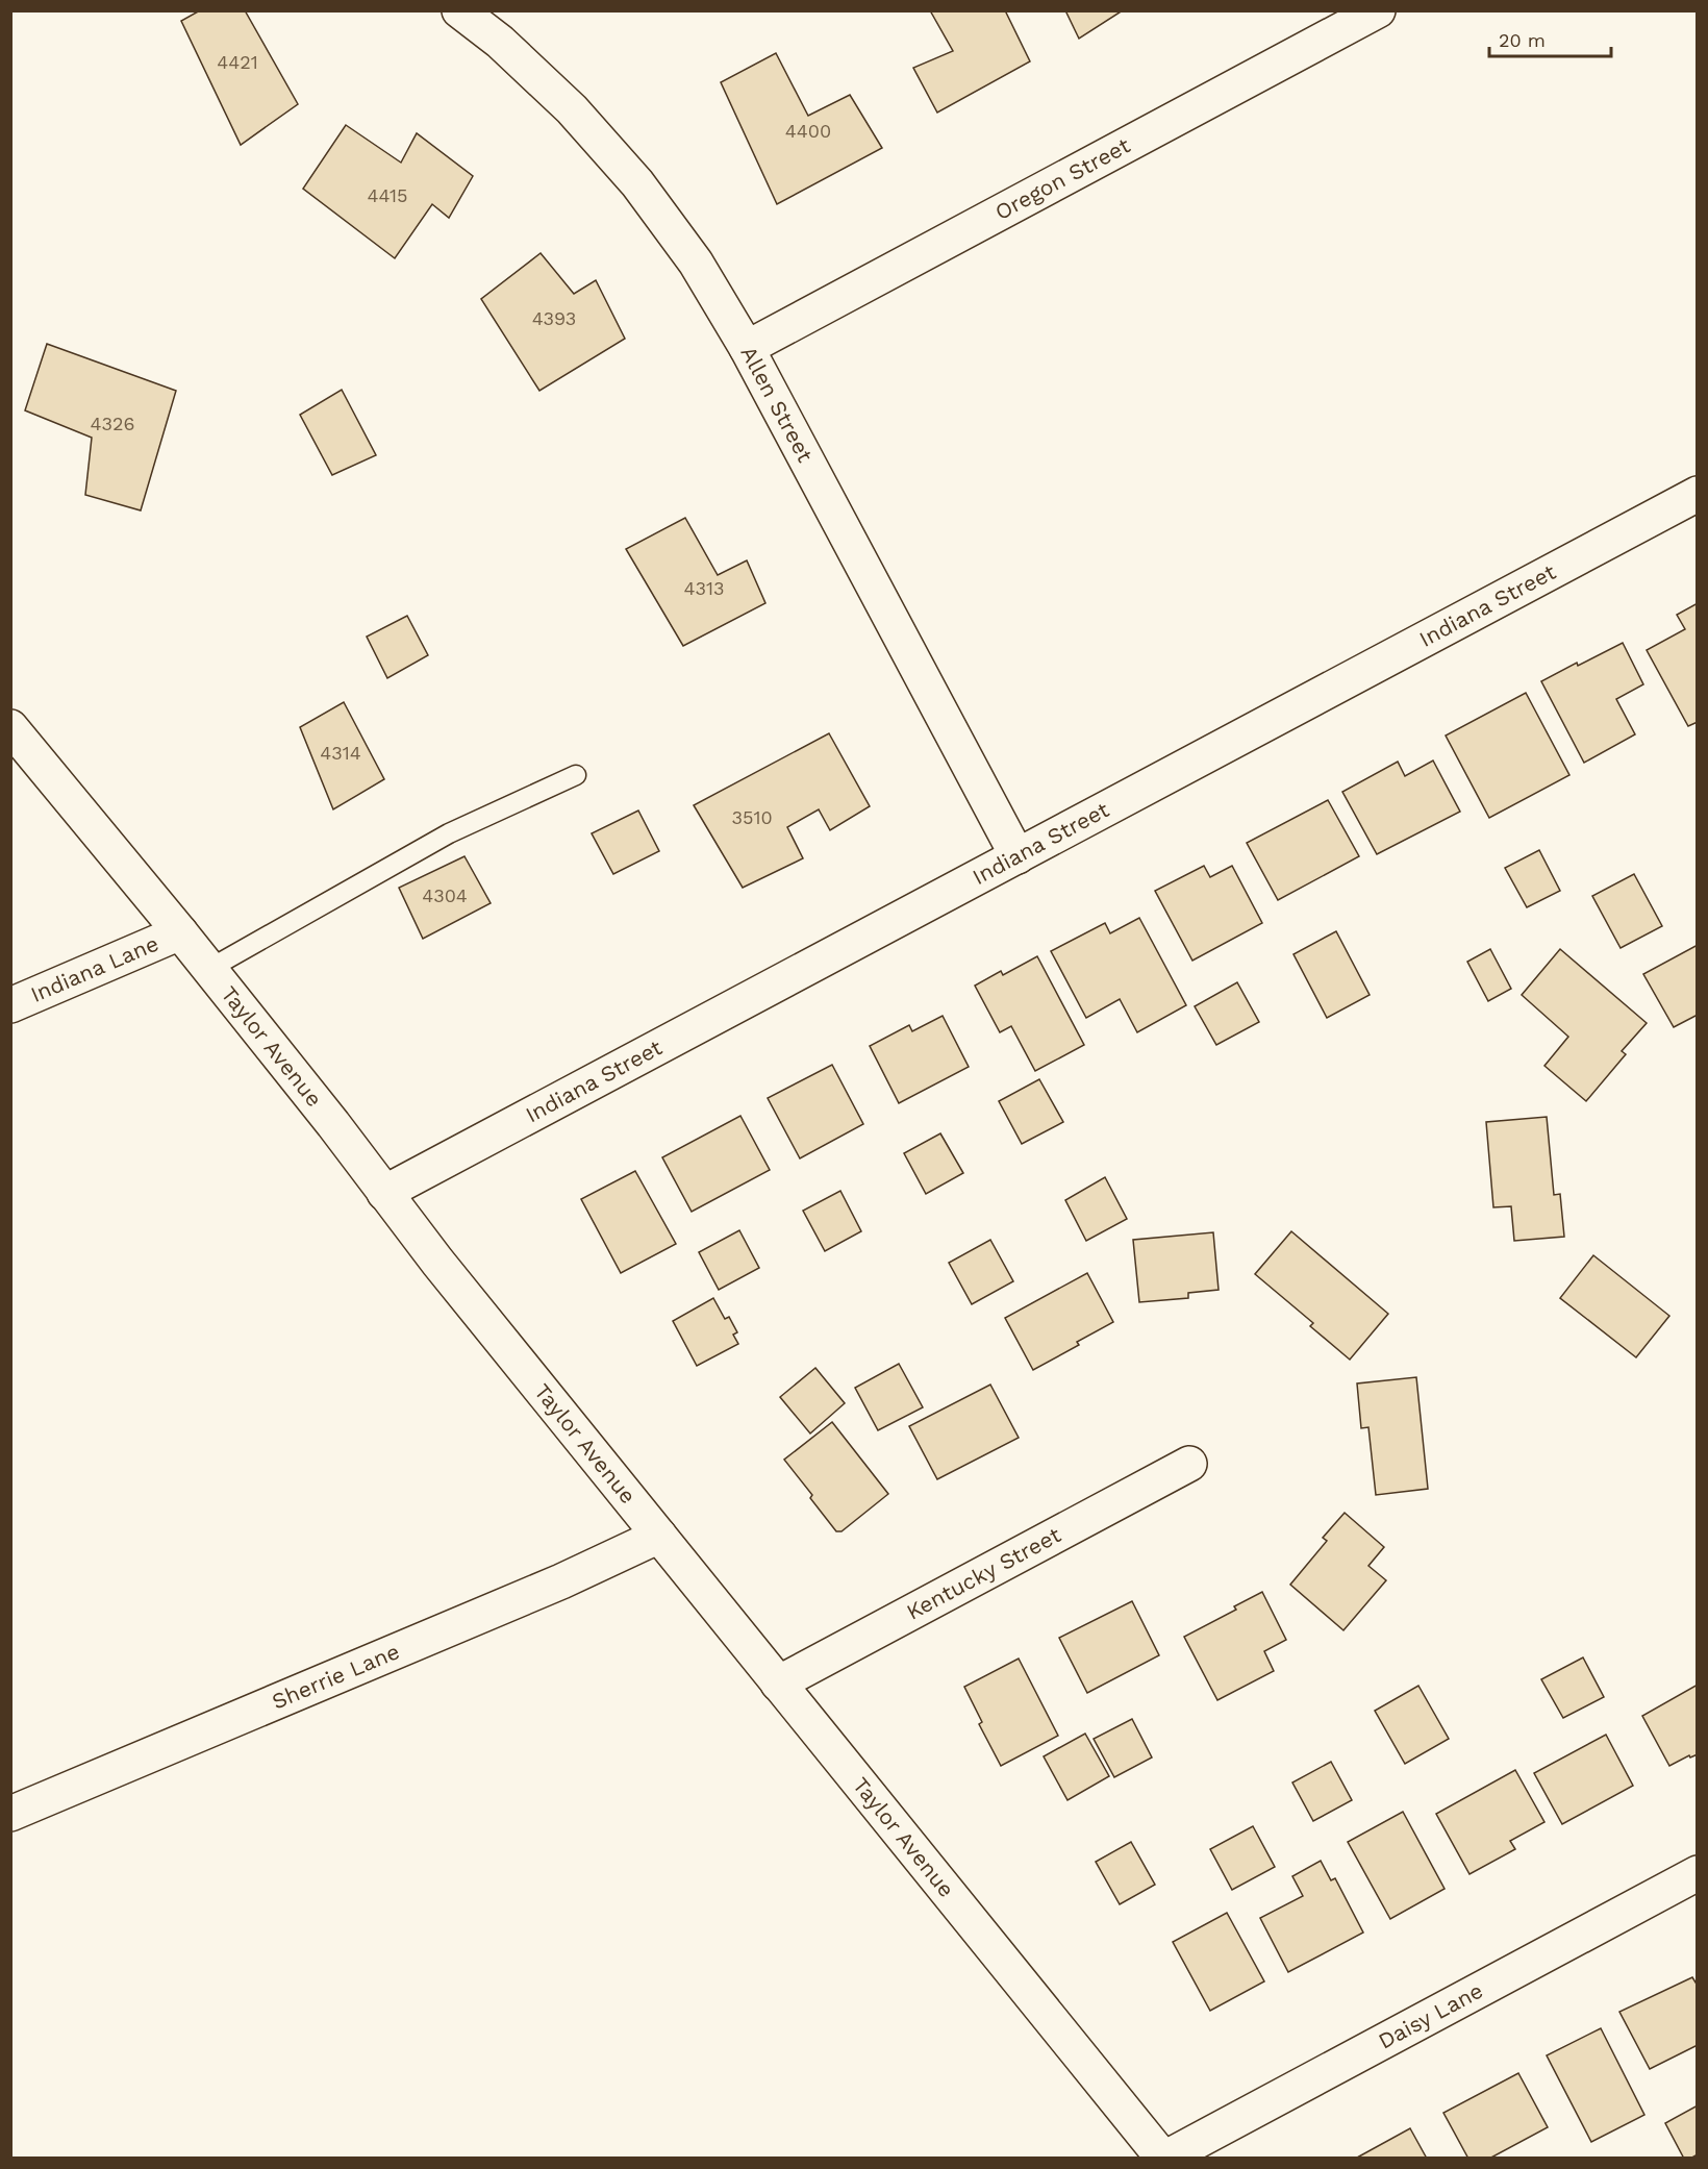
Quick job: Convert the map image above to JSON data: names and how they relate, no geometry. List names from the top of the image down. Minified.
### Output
{"streets":{"street":["Oregon Street","Allen Street","Indiana Street","Indiana Lane","Taylor Avenue","Kentucky Street","Sherrie Lane","Daisy Lane"]},"crossings":[["Oregon Street","Allen Street"],["Allen Street","Indiana Street"],["Indiana Street","Taylor Avenue"],["Indiana Lane","Taylor Avenue"],["Taylor Avenue","Kentucky Street"],["Taylor Avenue","Sherrie Lane"],["Taylor Avenue","Daisy Lane"]],"house_numbers":["4421","4400","4415","4393","4326","4313","4314","3510","4304"],"scale_bar":"20 m"}
